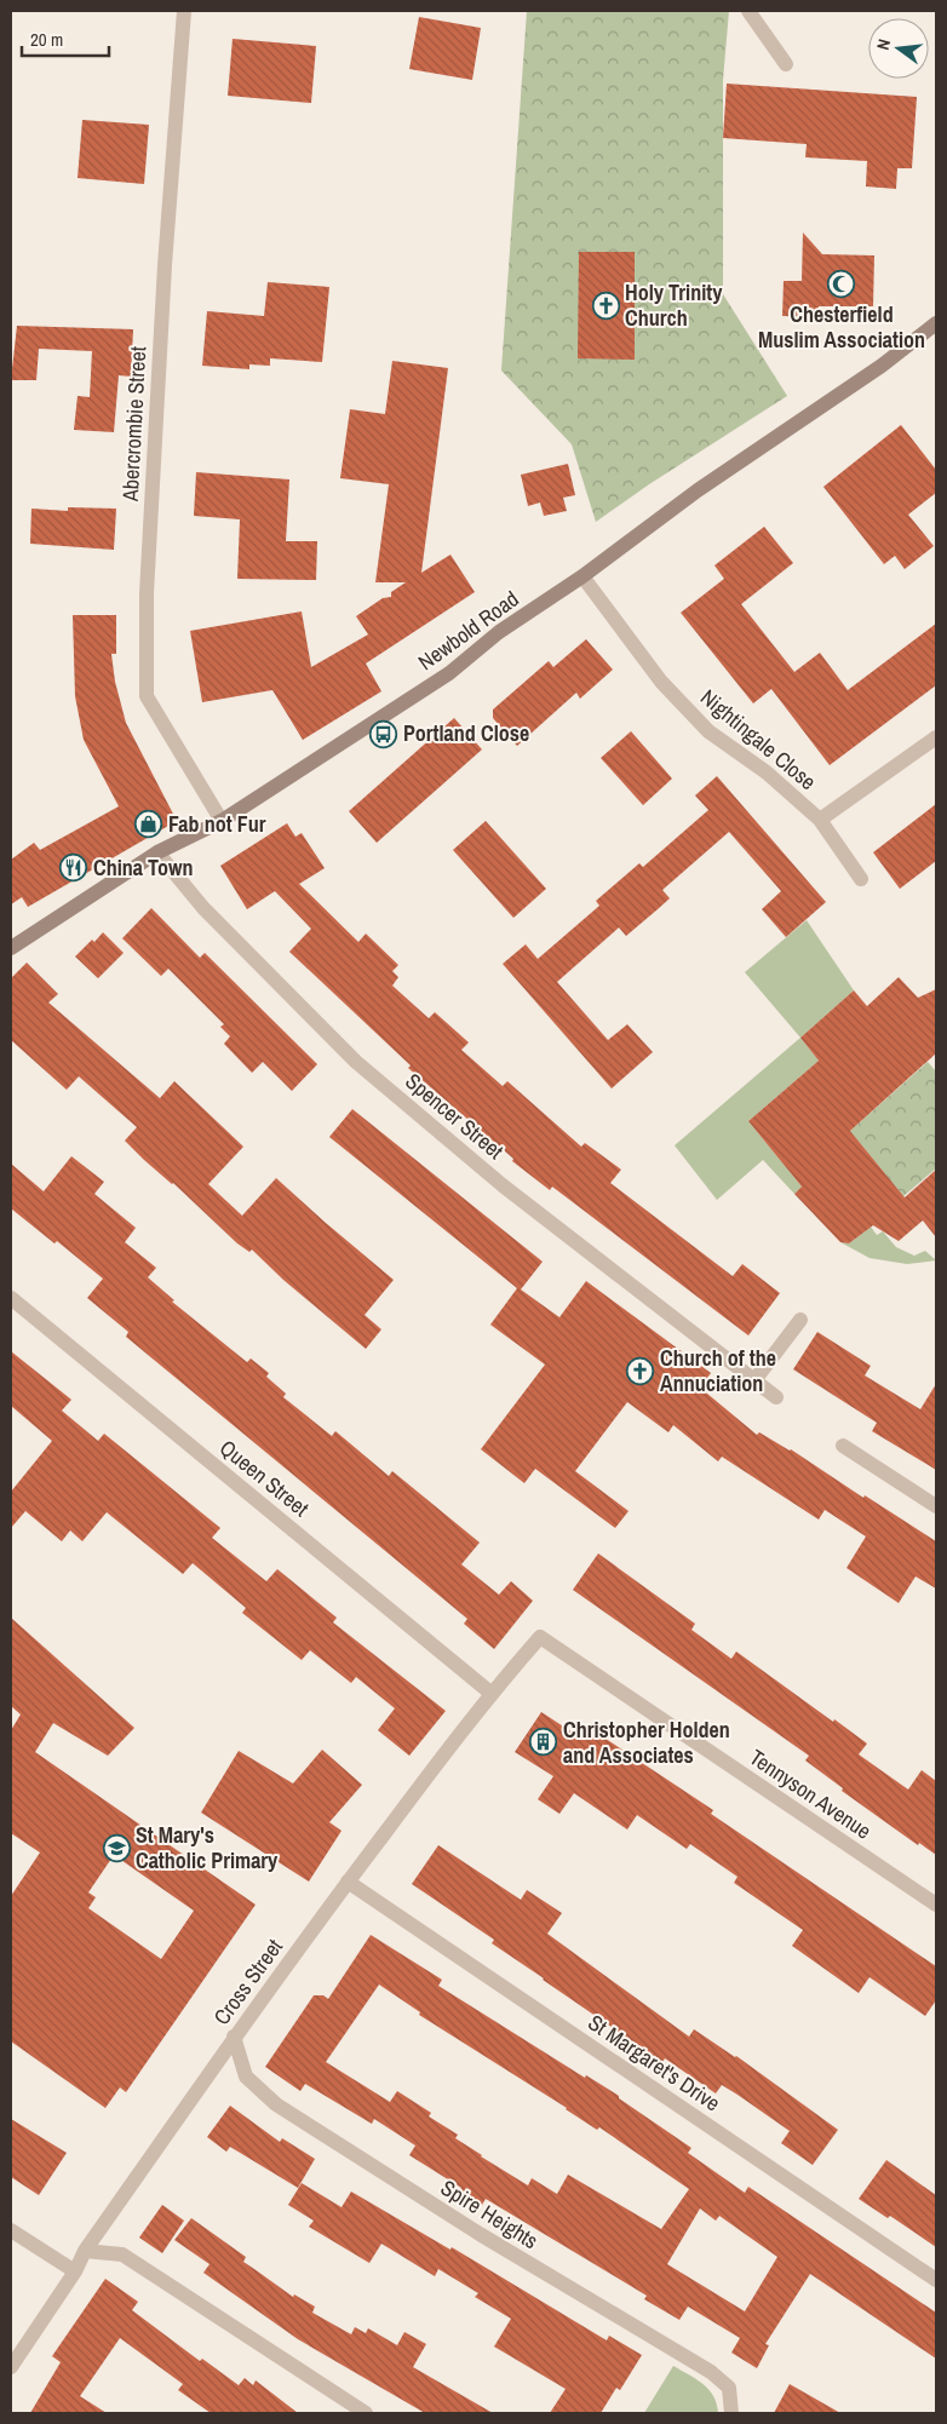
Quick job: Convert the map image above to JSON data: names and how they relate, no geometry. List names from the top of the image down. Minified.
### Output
{"streets":{"main road":["Newbold Road"],"street":["Abercrombie Street","Nightingale Close","Spencer Street","Queen Street","Tennyson Avenue","Cross Street","St Margaret's Drive","Spire Heights"]},"crossings":[["Abercrombie Street","Newbold Road"],["Newbold Road","Nightingale Close"],["Newbold Road","Spencer Street"],["Queen Street","Cross Street"],["Tennyson Avenue","Cross Street"],["Cross Street","St Margaret's Drive"],["Cross Street","Spire Heights"]],"places":{"mosque":["Chesterfield Muslim Association"],"church":["Holy Trinity Church","Church of the Annuciation"],"bus stop":["Portland Close"],"shop":["Fab not Fur"],"restaurant":["China Town"],"building":["Christopher Holden and Associates"],"school or university":["St Mary's Catholic Primary"]},"scale_bar":"20 m","north":"left"}
